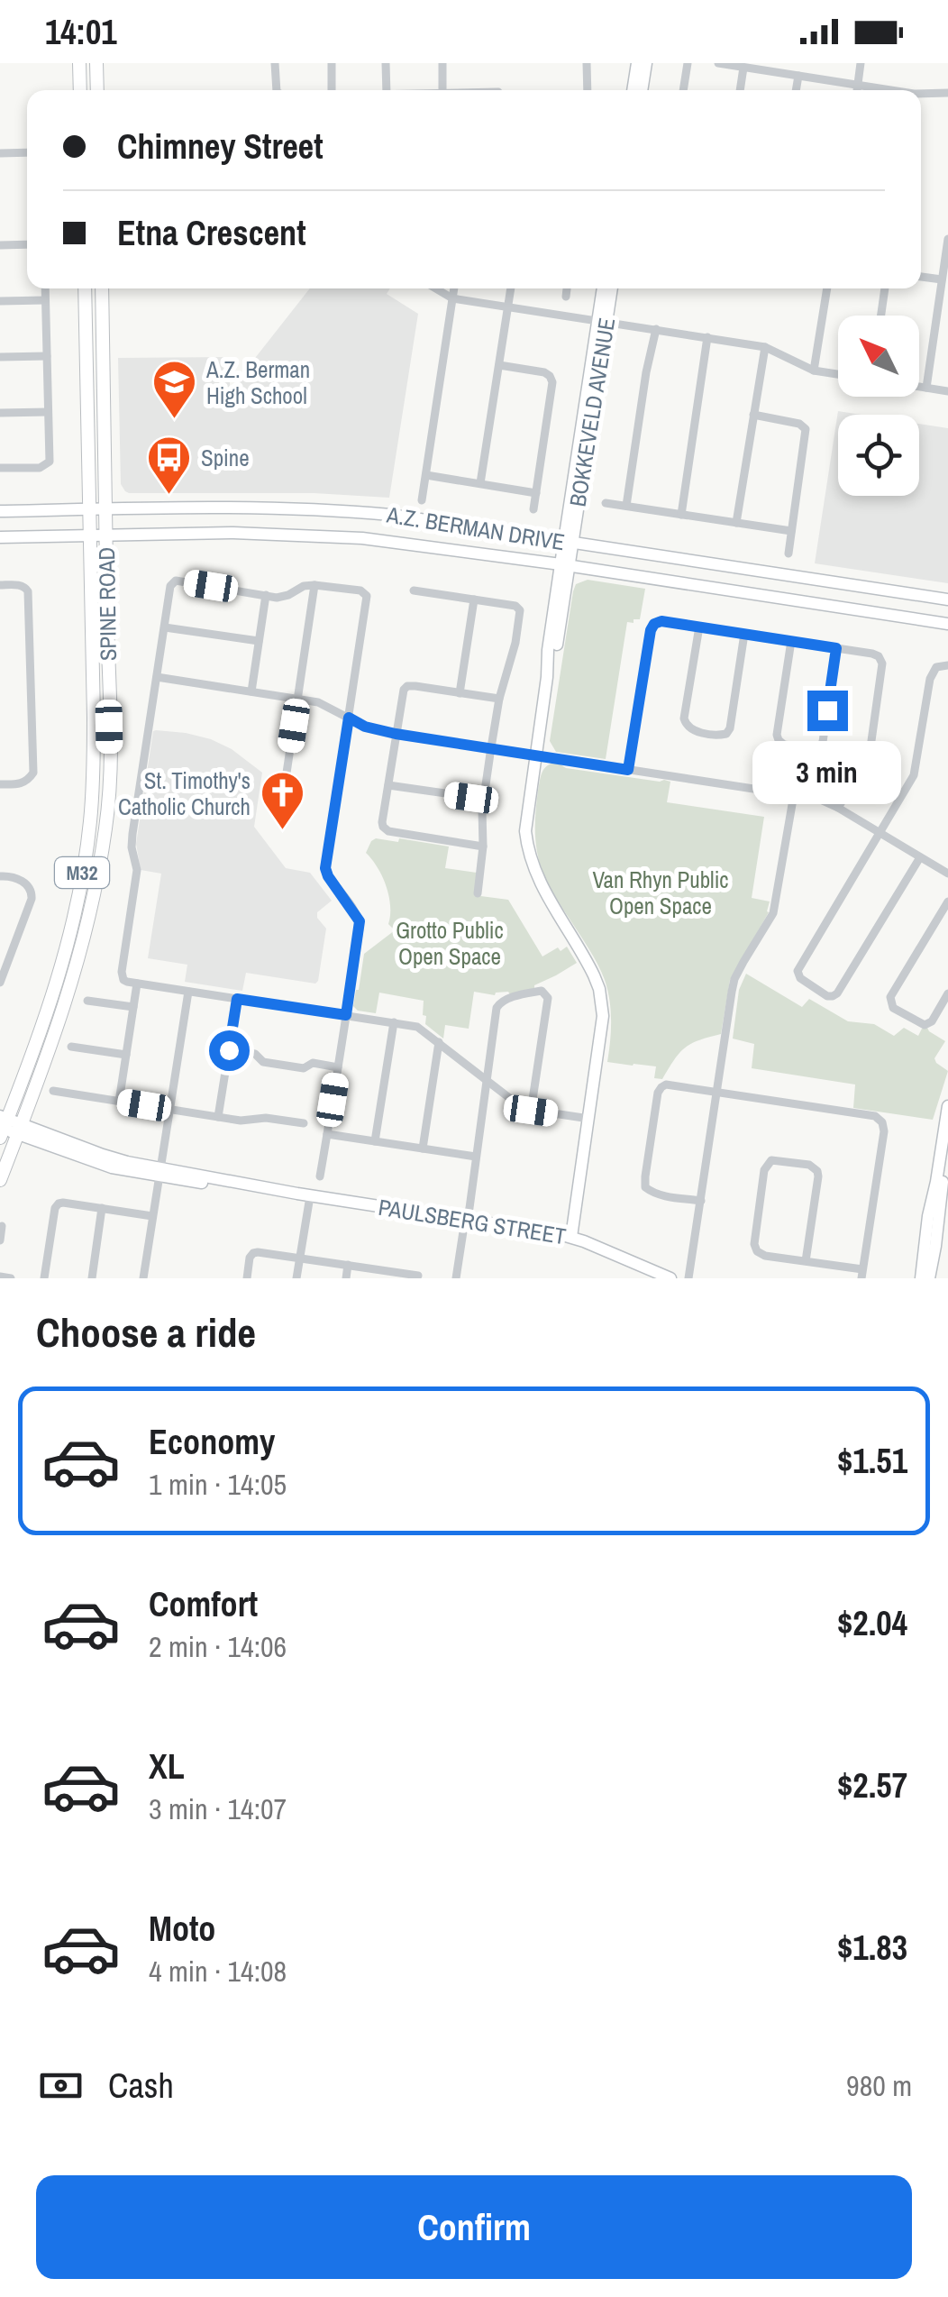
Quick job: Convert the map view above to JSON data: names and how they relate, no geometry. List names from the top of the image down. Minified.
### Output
{"streets":{"main road":["SPINE ROAD","M32"],"street":["BOKKEVELD AVENUE","A.Z. BERMAN DRIVE","PAULSBERG STREET"]},"crossings":[["BOKKEVELD AVENUE","A.Z. BERMAN DRIVE"],["BOKKEVELD AVENUE","PAULSBERG STREET"],["A.Z. BERMAN DRIVE","SPINE ROAD"],["SPINE ROAD","PAULSBERG STREET"]],"parks":["Van Rhyn Public Open Space","Grotto Public Open Space"],"places":{"school or university":["A.Z. Berman High School"],"bus stop":["Spine"],"church":["St. Timothy's Catholic Church"]},"north":"top left","page":{"status":"14:01","banner":["Chimney Street","Etna Crescent"],"bubble":"3 min","heading":"Choose a ride","list":[{"name":"Economy","note":"1 min · 14:05","value":"$1.51"},{"name":"Comfort","note":"2 min · 14:06","value":"$2.04"},{"name":"XL","note":"3 min · 14:07","value":"$2.57"},{"name":"Moto","note":"4 min · 14:08","value":"$1.83"}],"pay":["Cash","980 m"],"buttons":"Confirm"}}
